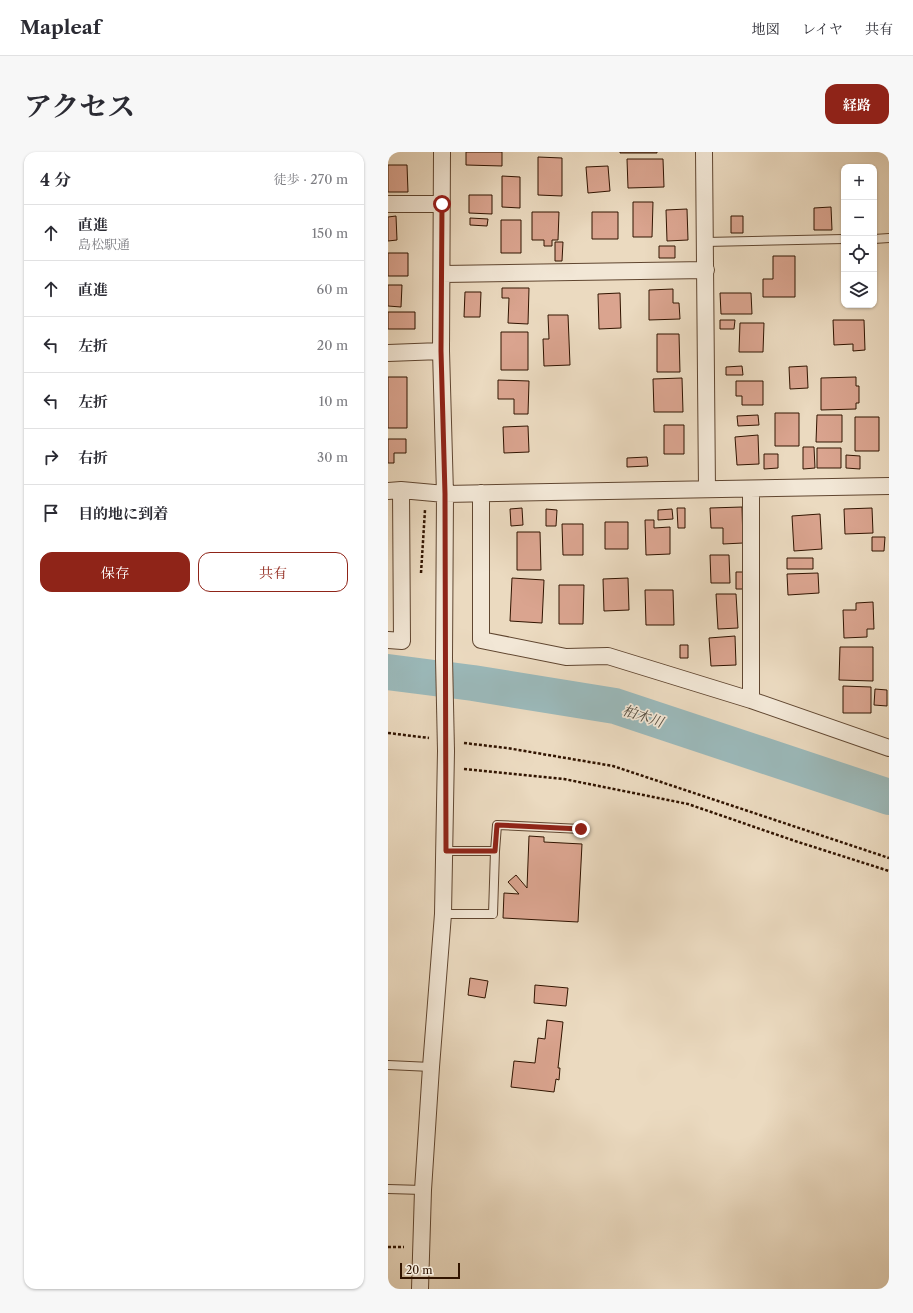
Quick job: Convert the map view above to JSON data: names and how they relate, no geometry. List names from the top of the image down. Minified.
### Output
{"water":["柏木川"],"scale_bar":"20 m","page":{"header":"Mapleaf","nav":["地図","レイヤ","共有"],"title":"アクセス","buttons":["経路",["保存","共有"]],"heading":["4 分","徒歩 · 270 m"],"map_buttons":["+","−"],"list":[["直進","島松駅通","150 m"],["直進","60 m"],["左折","20 m"],["左折","10 m"],["右折","30 m"],"目的地に到着"],"scale":"20 m"}}
